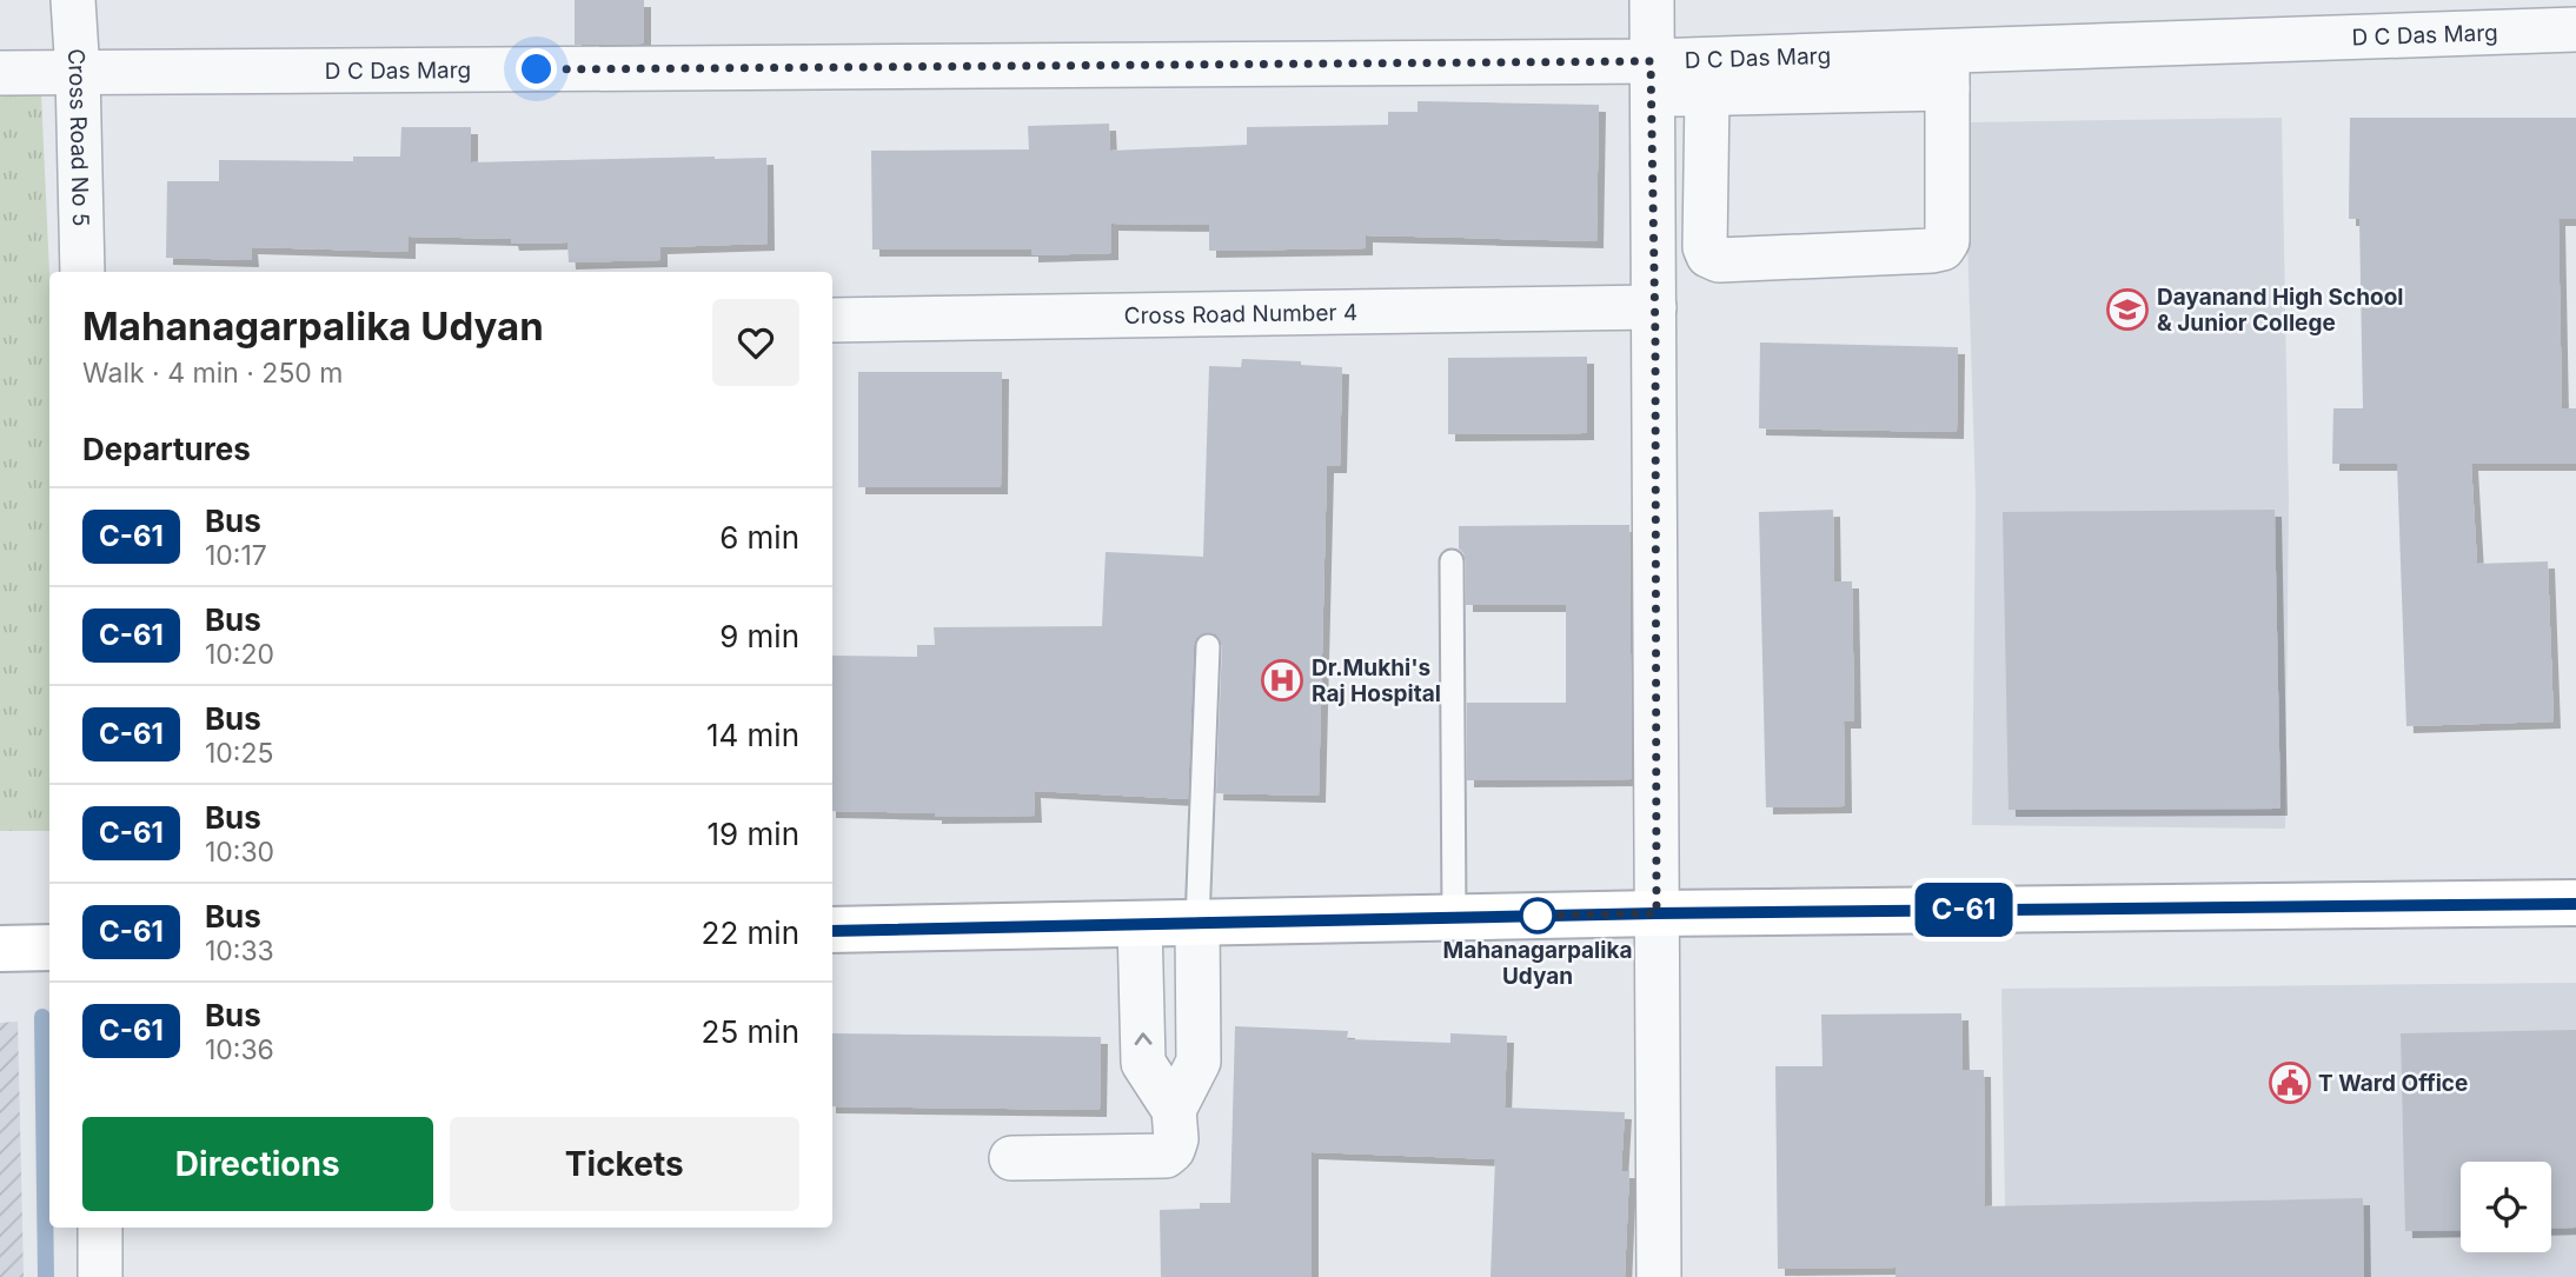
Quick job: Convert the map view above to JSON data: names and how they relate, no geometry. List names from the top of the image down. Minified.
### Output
{"streets":{"street":["D C Das Marg","Cross Road No 5","Cross Road Number 4"]},"crossings":[["D C Das Marg","Cross Road No 5"]],"places":{"school or university":["Dayanand High School & Junior College"],"hospital":["Dr.Mukhi's Raj Hospital"],"other":["Mahanagarpalika Udyan"],"public building":["T Ward Office"]},"lines":["bus line C-61"],"page":{"on_map":"C-61","heading":[["Mahanagarpalika Udyan","Walk · 4 min · 250 m"],"Departures"],"list":[{"mark":"C-61","name":"Bus","note":"10:17","value":"6 min"},{"mark":"C-61","name":"Bus","note":"10:20","value":"9 min"},{"mark":"C-61","name":"Bus","note":"10:25","value":"14 min"},{"mark":"C-61","name":"Bus","note":"10:30","value":"19 min"},{"mark":"C-61","name":"Bus","note":"10:33","value":"22 min"},{"mark":"C-61","name":"Bus","note":"10:36","value":"25 min"}],"buttons":["Directions","Tickets"]}}
